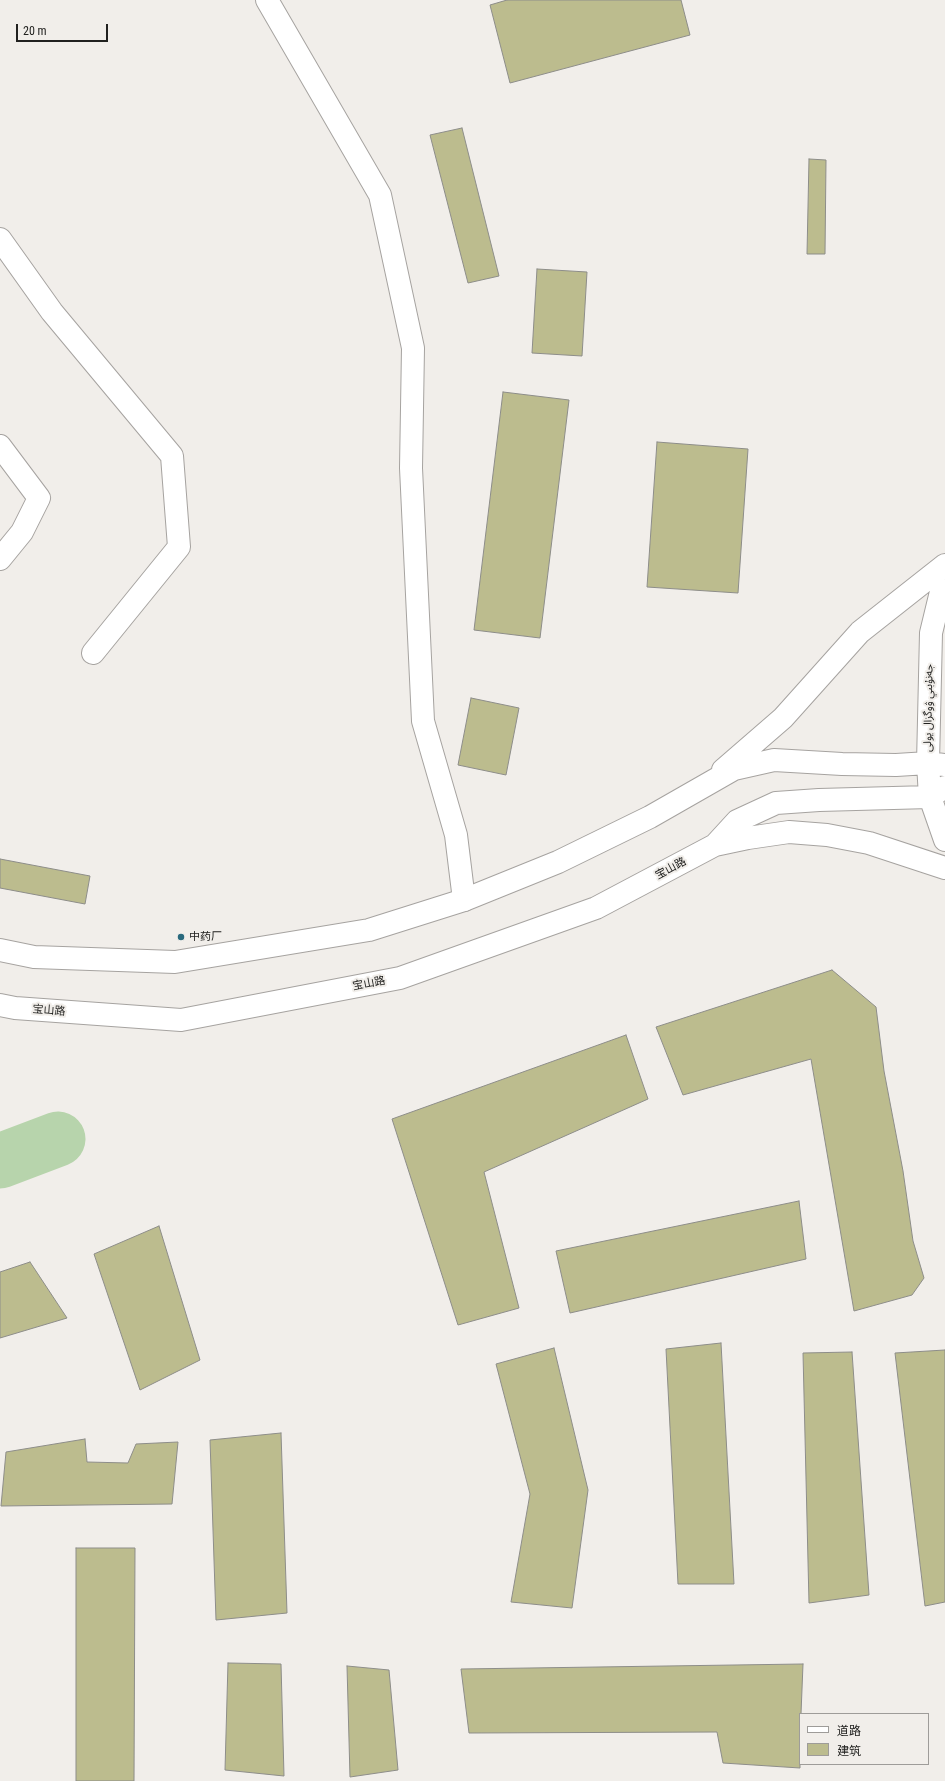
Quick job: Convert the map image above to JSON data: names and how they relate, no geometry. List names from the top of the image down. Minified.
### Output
{"streets":{"main road":["جەنۇبىي ۋوگزال يولى","宝山路"]},"places":["中药厂"],"legend":["道路","建筑"],"scale_bar":"20 m"}
